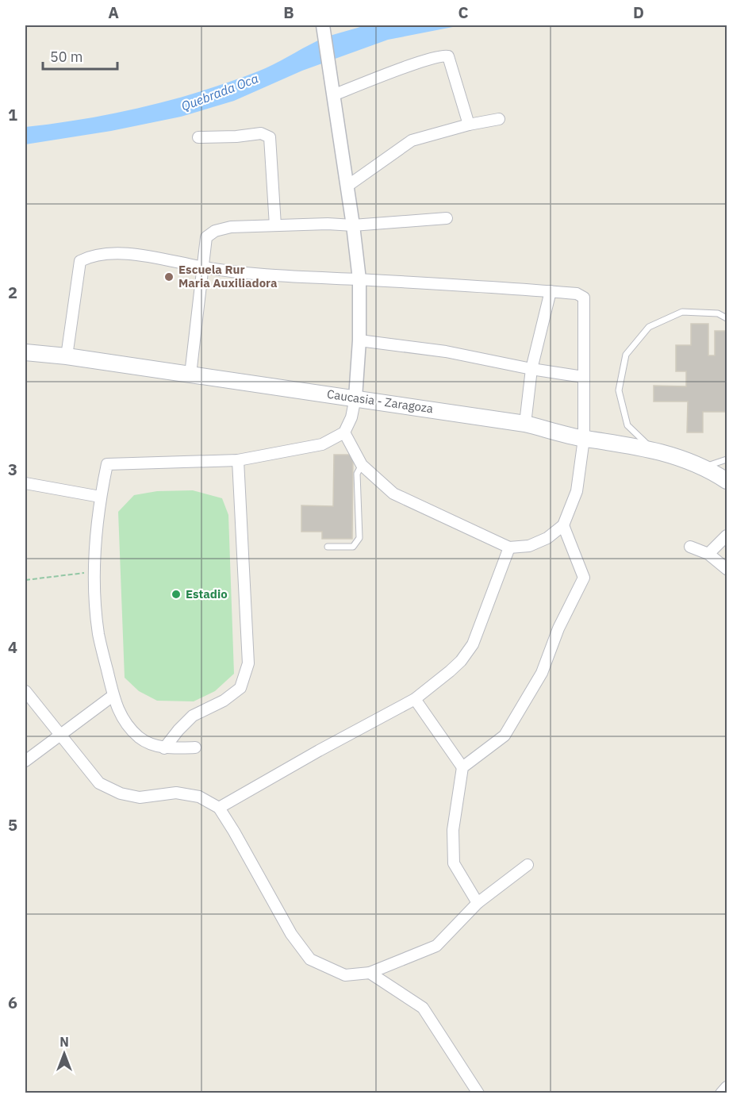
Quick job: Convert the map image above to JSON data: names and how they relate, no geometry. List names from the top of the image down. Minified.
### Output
{"streets":{"main road":["Caucasia - Zaragoza"]},"water":["Quebrada Oca"],"places":["Escuela Rur Maria Auxiliadora","Estadio"],"scale_bar":"50 m","north":"top","grid":{"columns":["A","B","C","D"],"rows":["1","2","3","4","5","6"]}}
